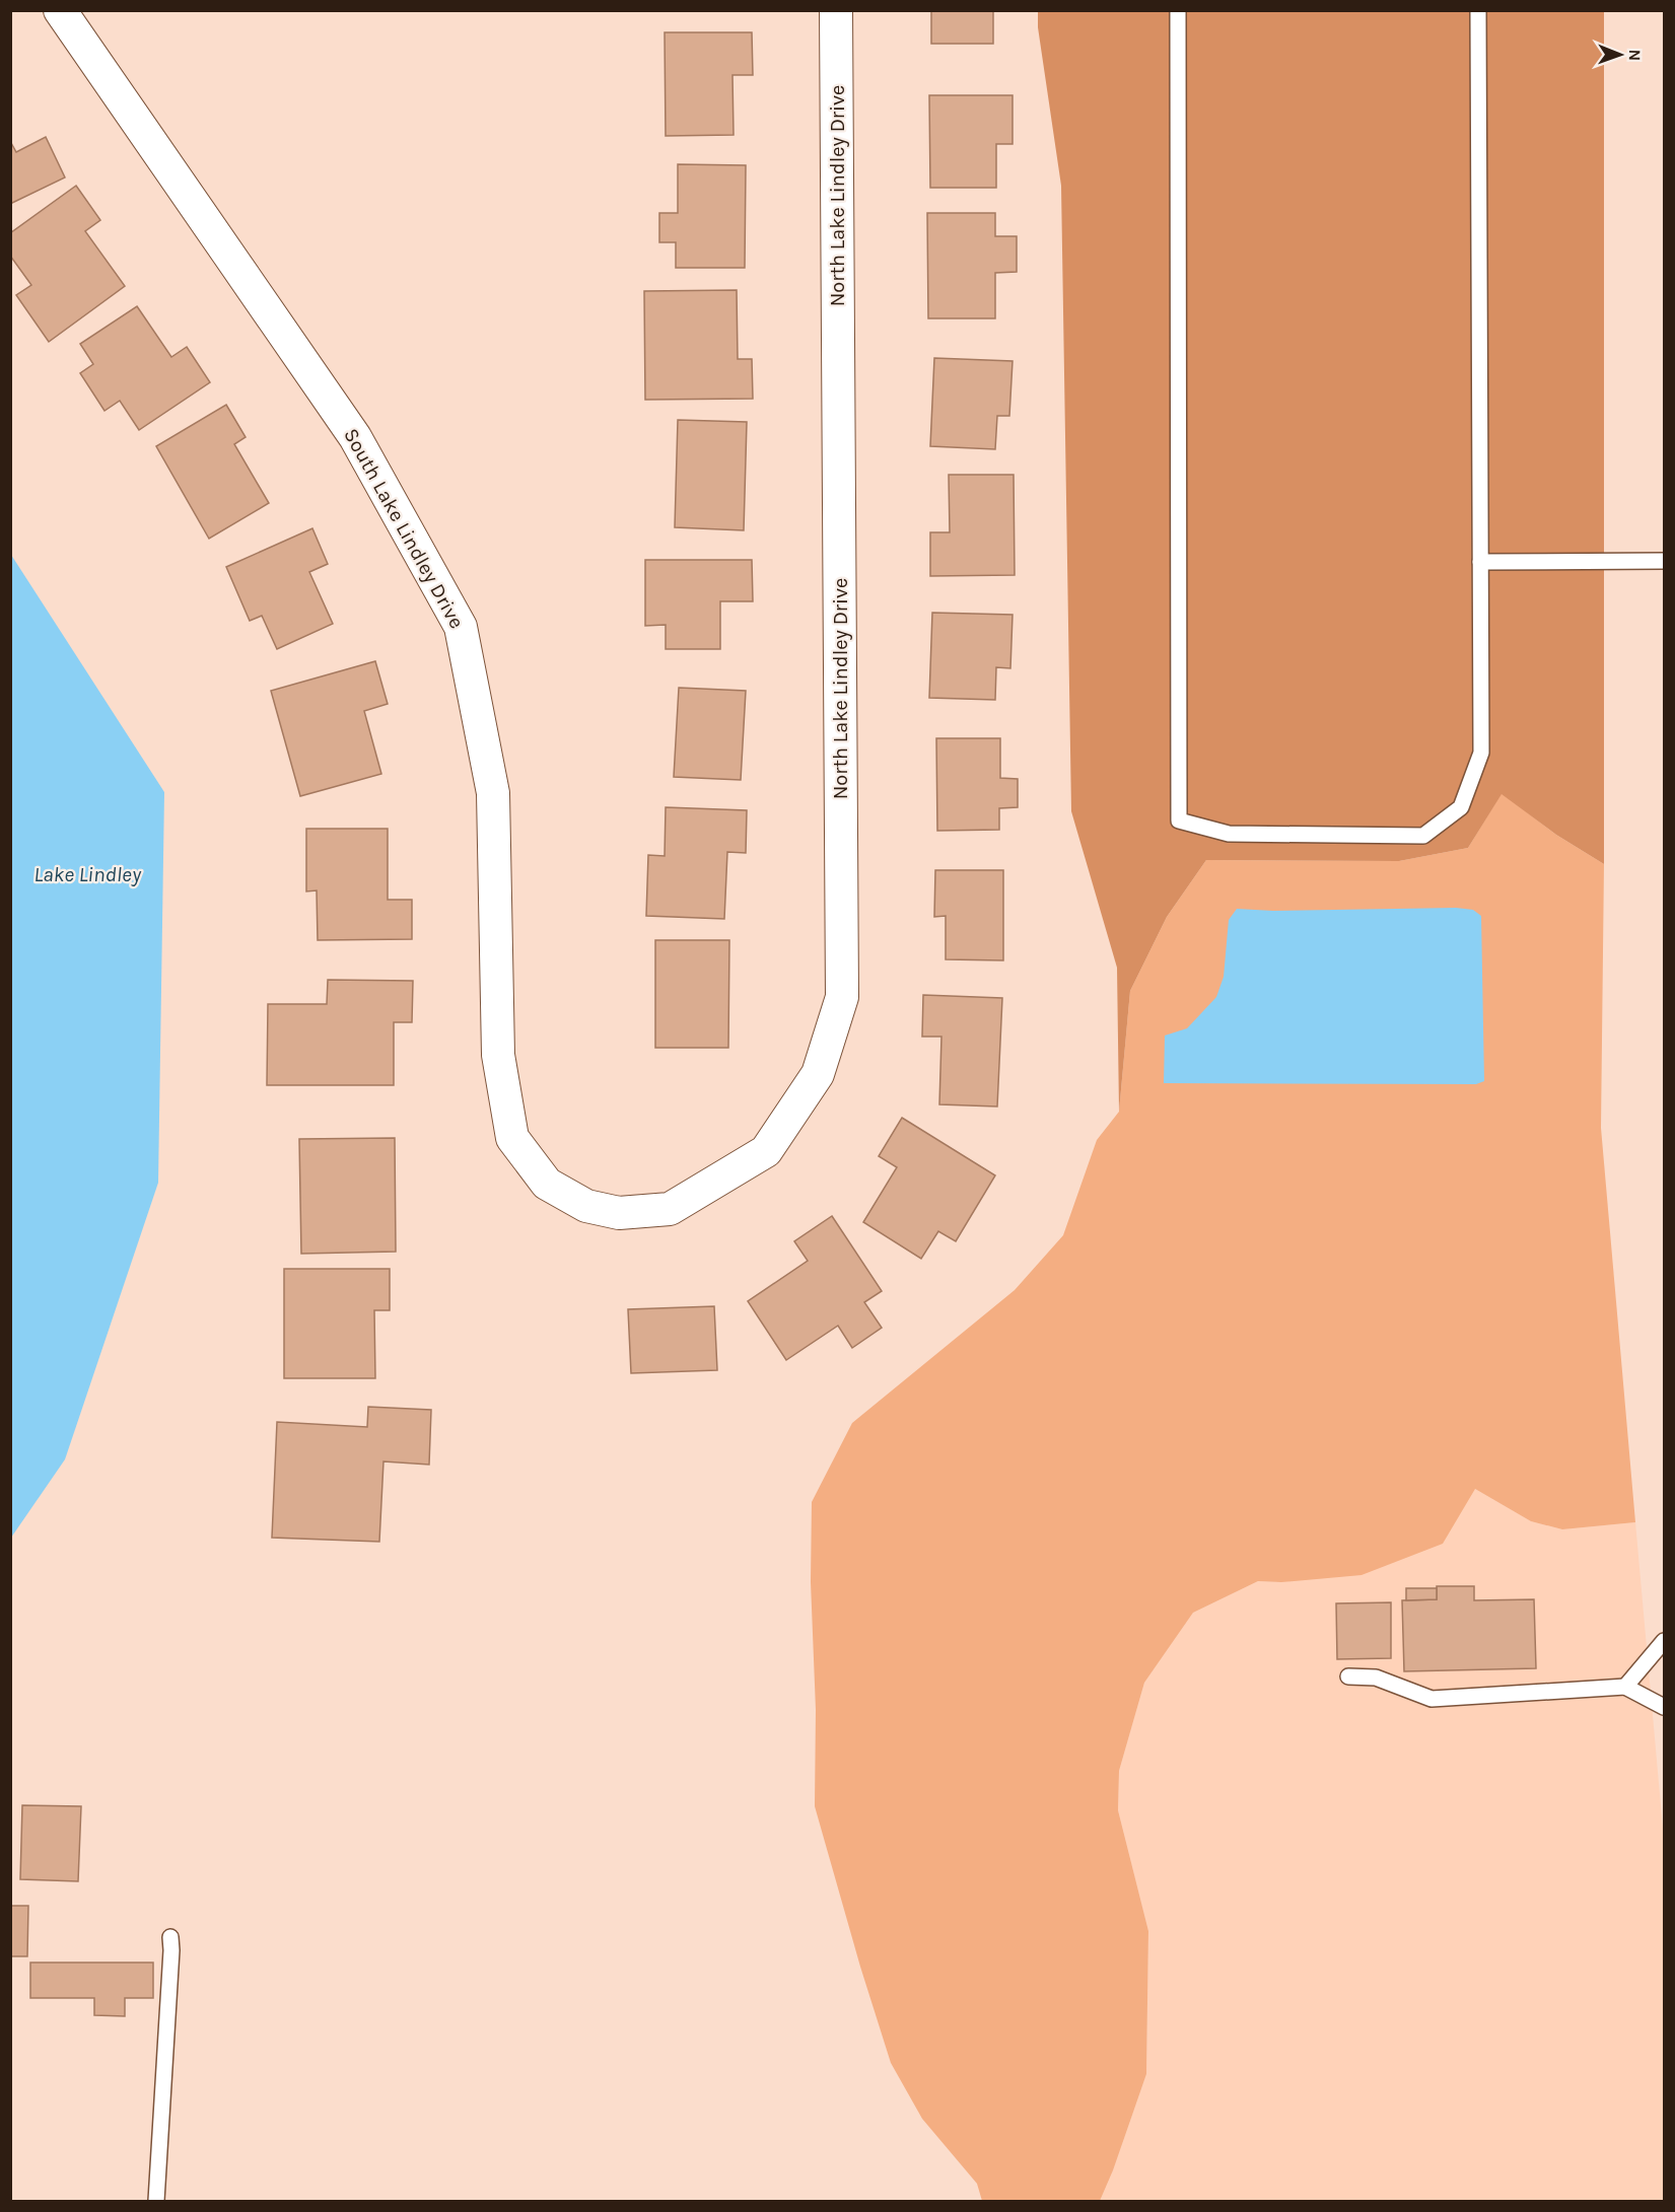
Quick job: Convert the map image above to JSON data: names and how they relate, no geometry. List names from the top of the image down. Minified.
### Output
{"streets":{"street":["North Lake Lindley Drive","South Lake Lindley Drive"]},"crossings":[["North Lake Lindley Drive","South Lake Lindley Drive"]],"water":["Lake Lindley"],"north":"right"}
